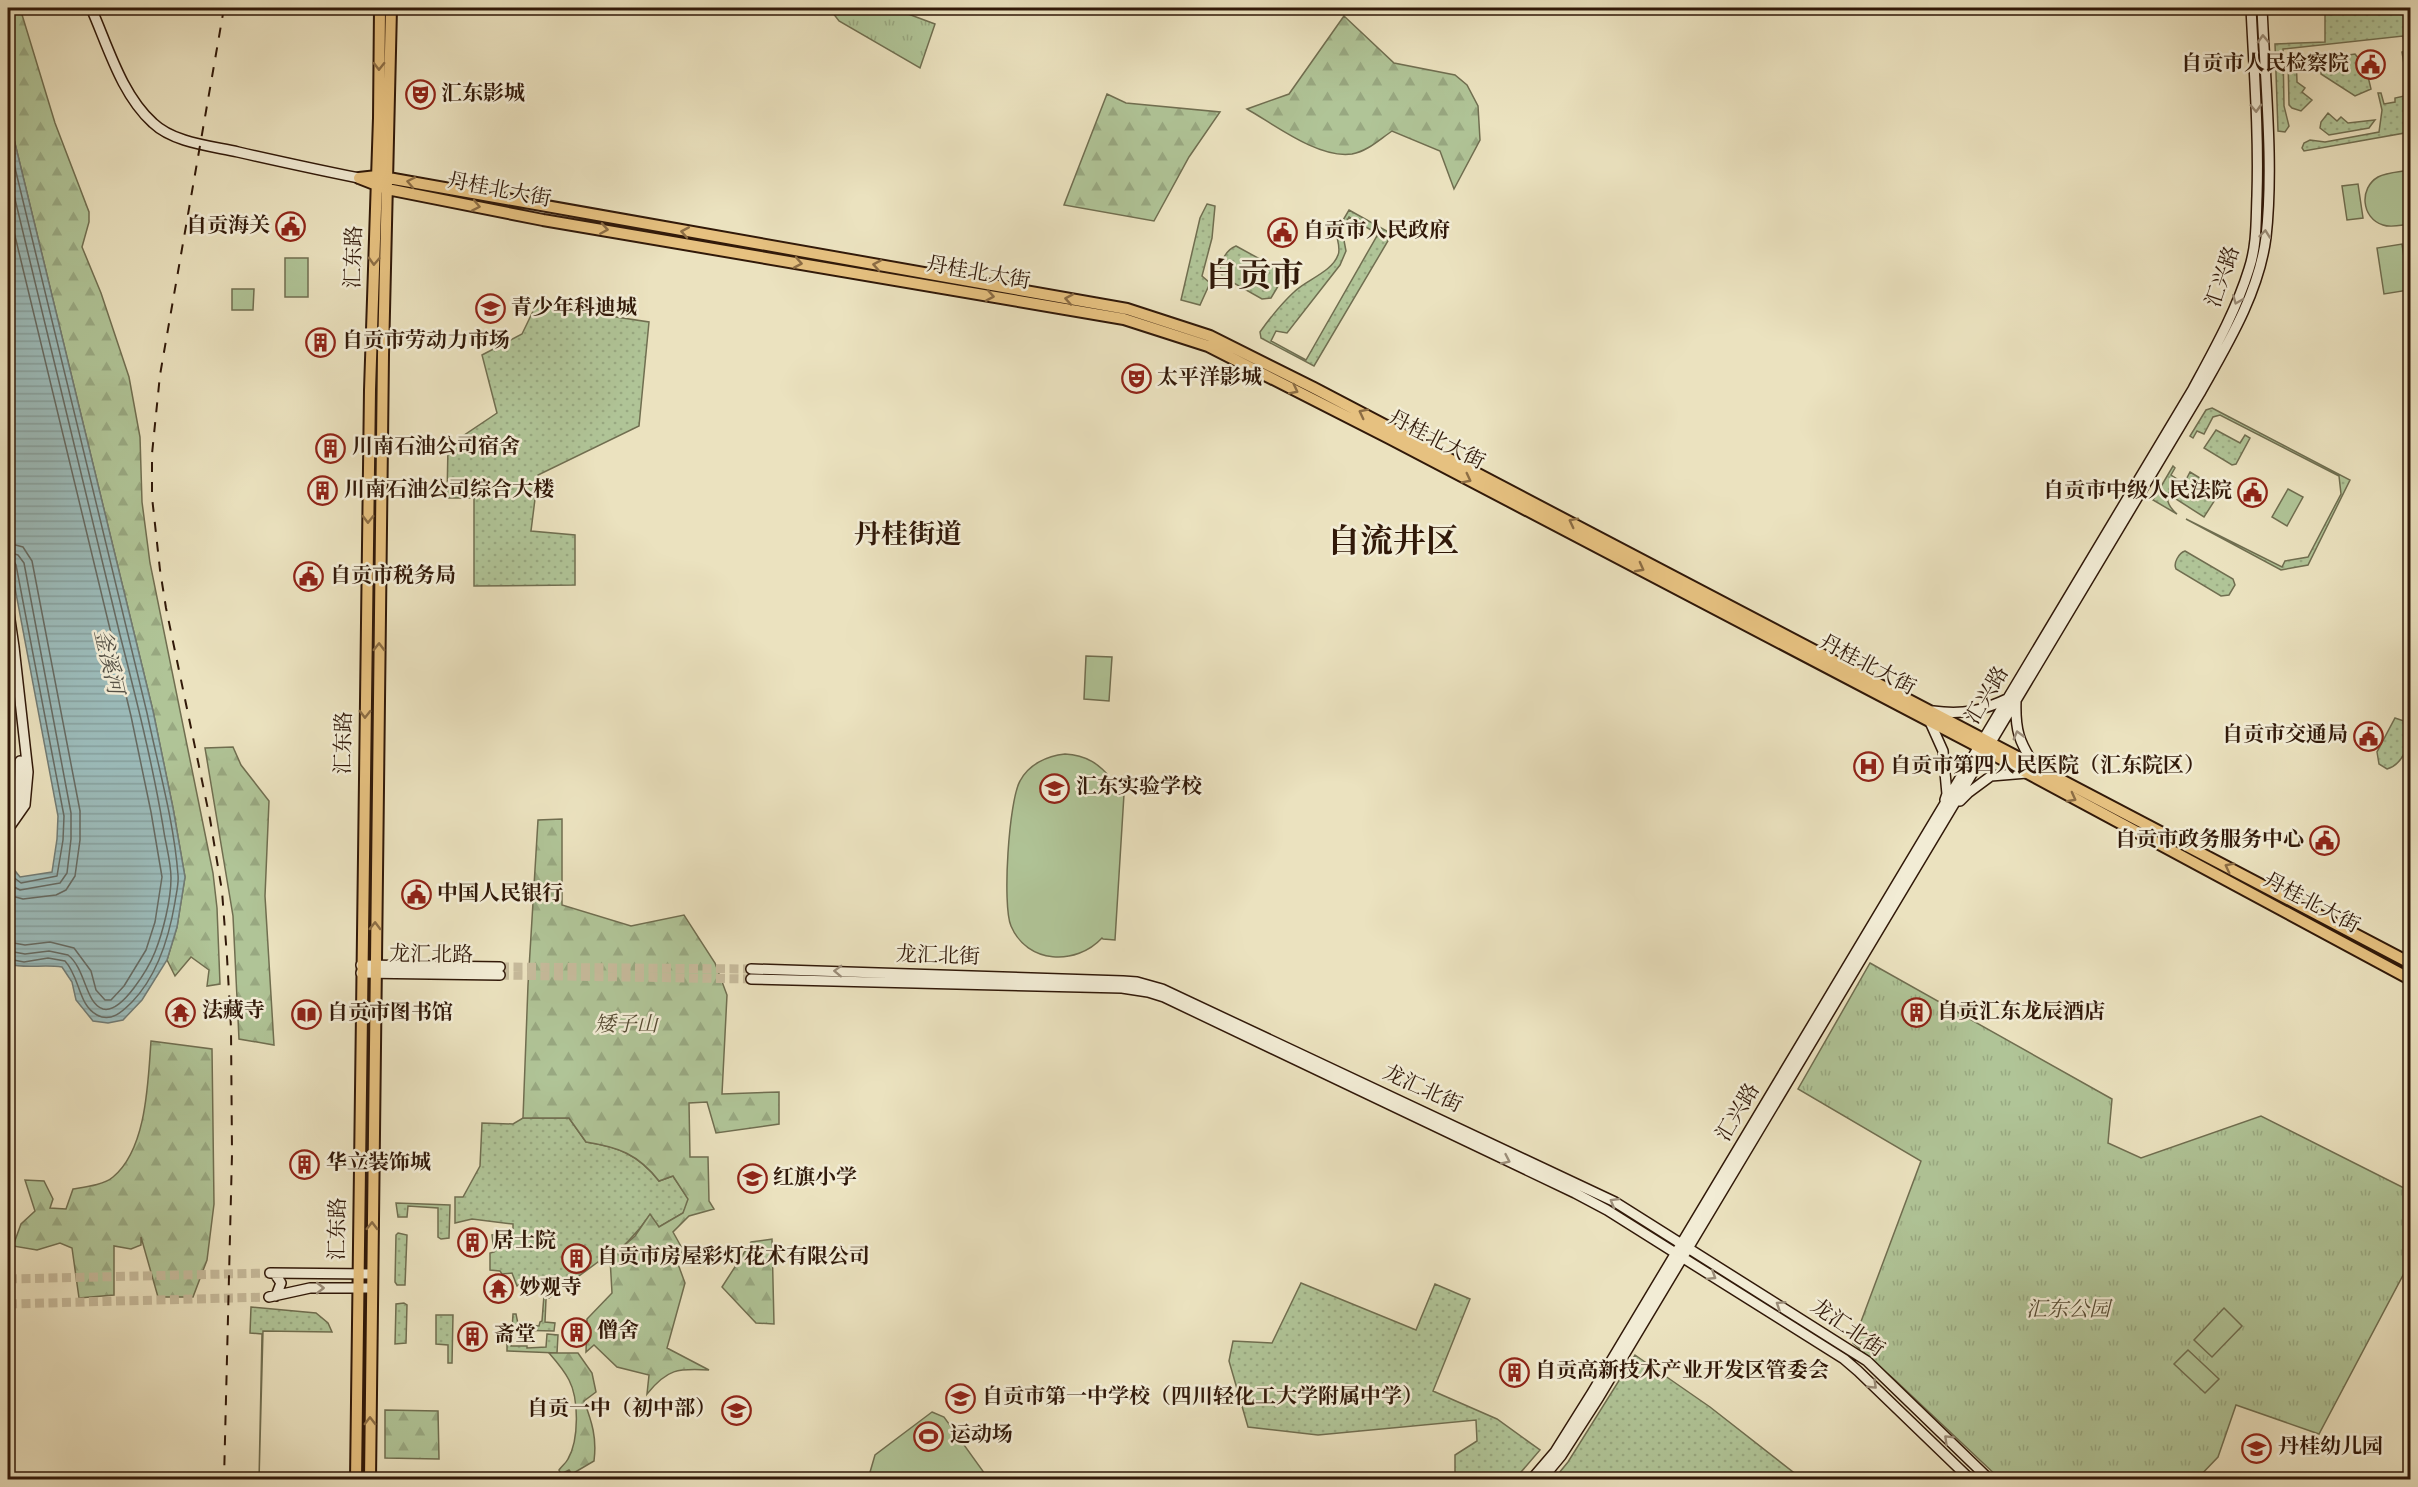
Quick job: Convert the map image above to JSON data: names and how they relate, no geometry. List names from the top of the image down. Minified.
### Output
{"streets":{"main road":["丹桂北大街","汇东路","汇兴路","龙汇北路","龙汇北街"]},"crossings":[["丹桂北大街","汇东路"],["丹桂北大街","汇兴路"],["汇东路","龙汇北路"]],"districts":["自贡市","丹桂街道","自流井区"],"water":["釜溪河"],"parks":["矮子山","汇东公园"],"places":{"public building":["自贡市人民检察院","自贡海关","自贡市人民政府","自贡市中级人民法院","自贡市税务局","自贡市交通局","自贡市政务服务中心","中国人民银行"],"theatre":["汇东影城","太平洋影城"],"school or university":["青少年科迪城","汇东实验学校","红旗小学","自贡市第一中学校（四川轻化工大学附属中学）","自贡一中（初中部）","丹桂幼儿园"],"building":["自贡市劳动力市场","川南石油公司宿舍","川南石油公司综合大楼","自贡汇东龙辰酒店","华立装饰城","居士院","自贡市房屋彩灯花术有限公司","僧舍","斋堂","自贡高新技术产业开发区管委会"],"hospital":["自贡市第四人民医院（汇东院区）"],"temple":["法藏寺","妙观寺"],"library":["自贡市图书馆"],"sports":["运动场"]}}
